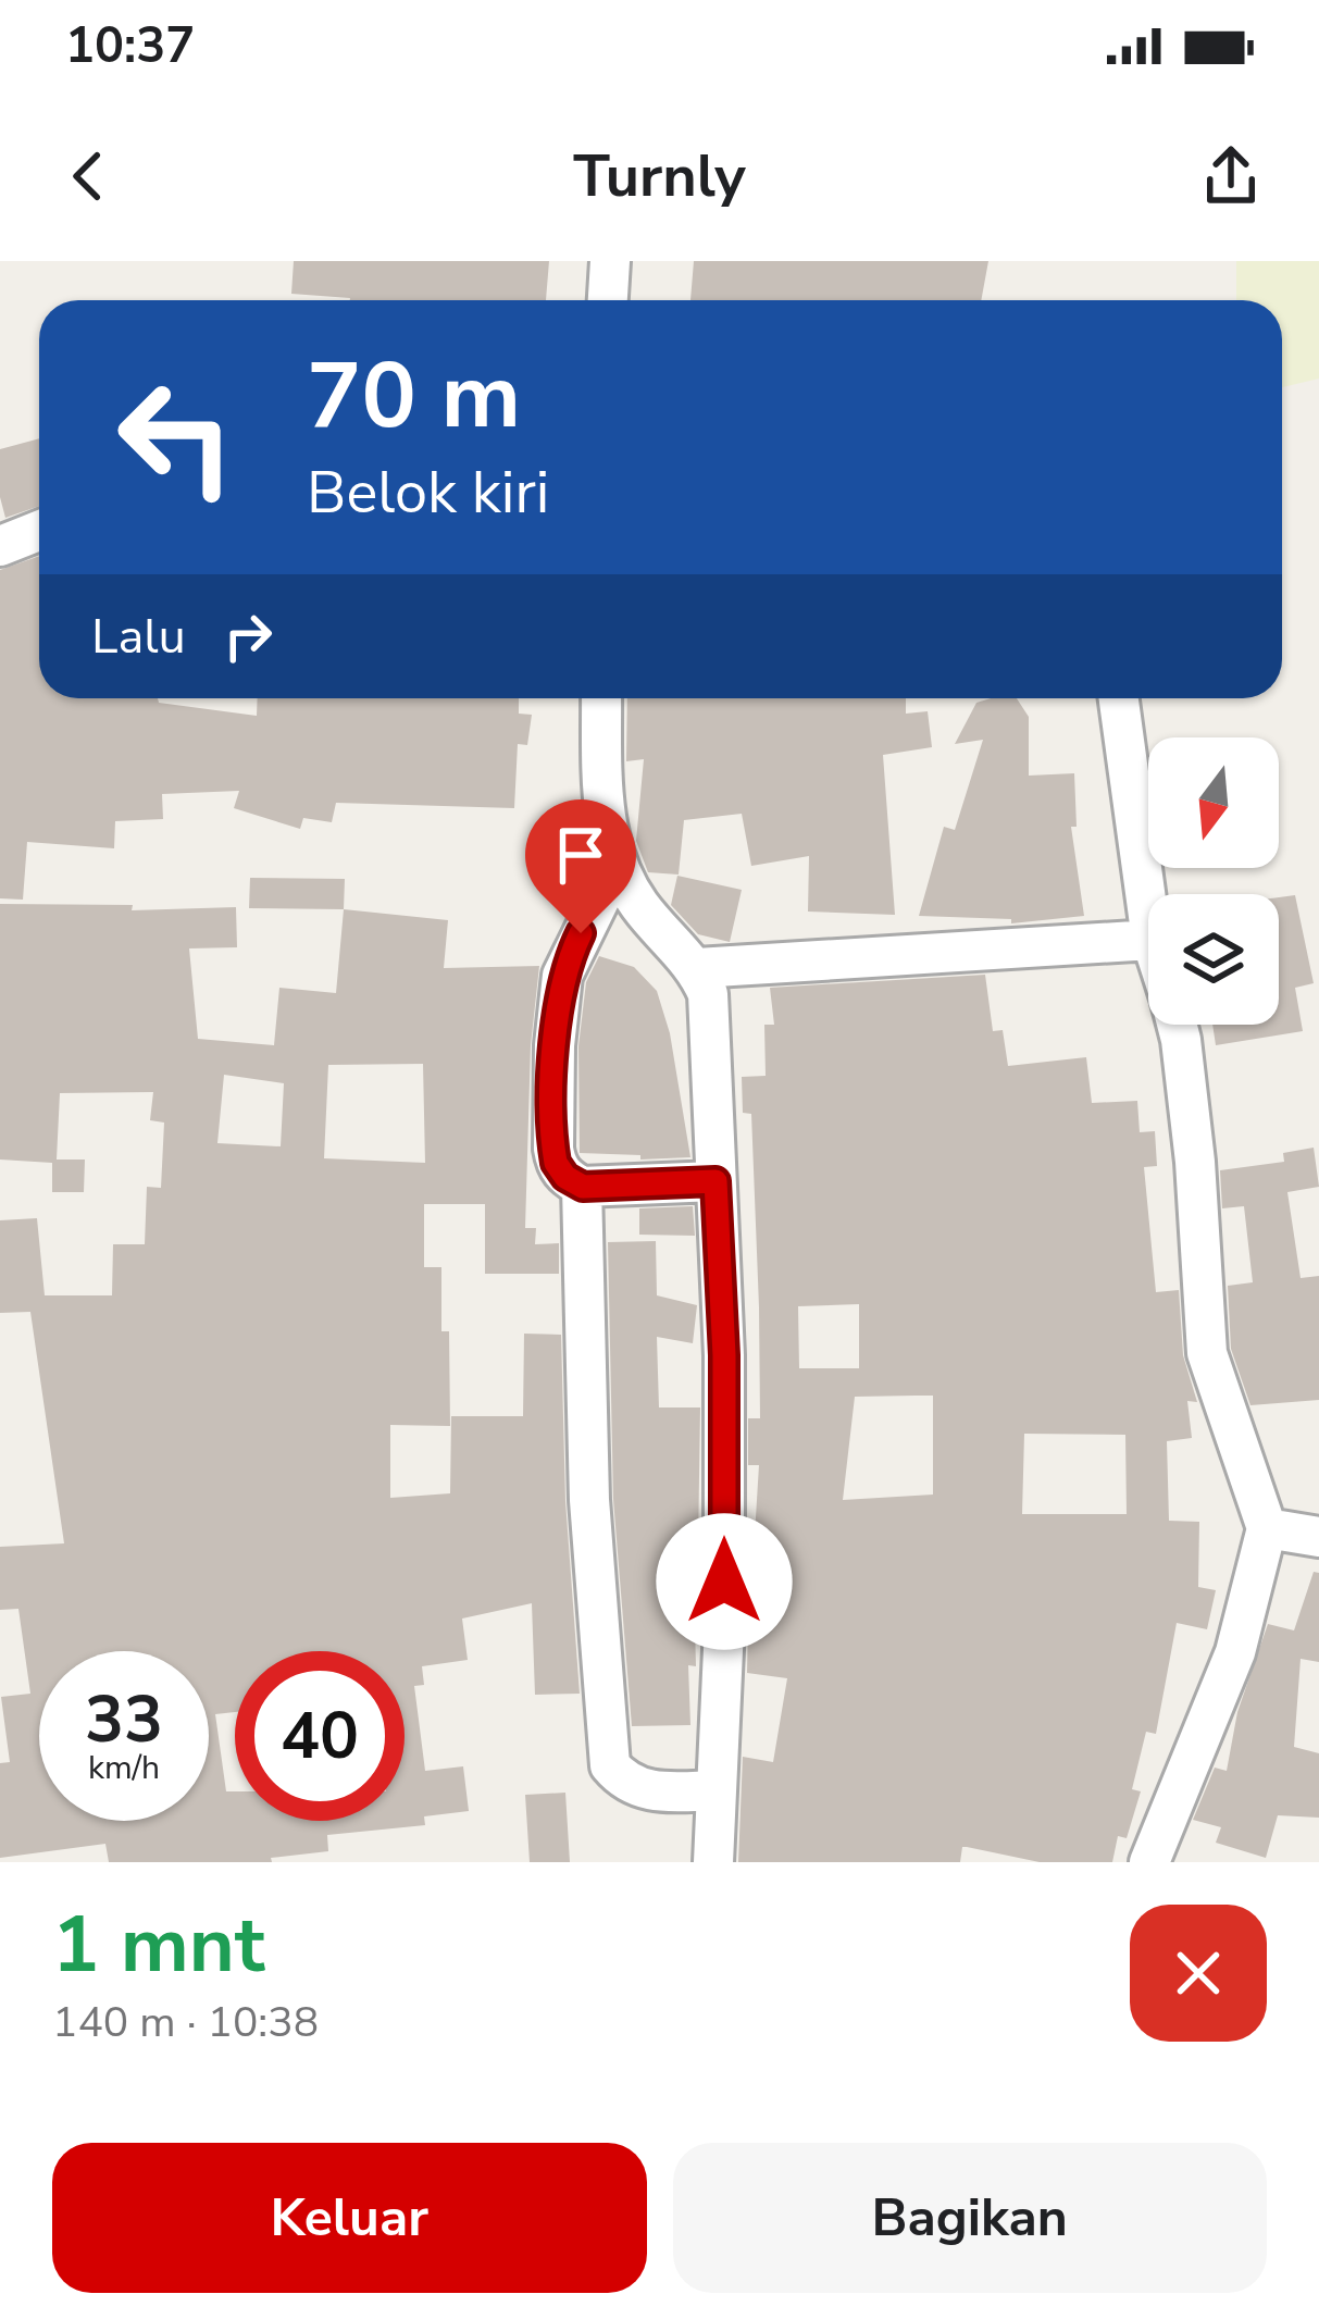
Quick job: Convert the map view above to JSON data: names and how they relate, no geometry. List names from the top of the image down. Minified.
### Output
{"north":"bottom","page":{"status":"10:37","header":"Turnly","turn":["70 m","Belok kiri"],"then":"Lalu","speed":"33 km/h","limit":"40","heading":["1 mnt","140 m · 10:38"],"buttons":["Keluar","Bagikan"]}}
